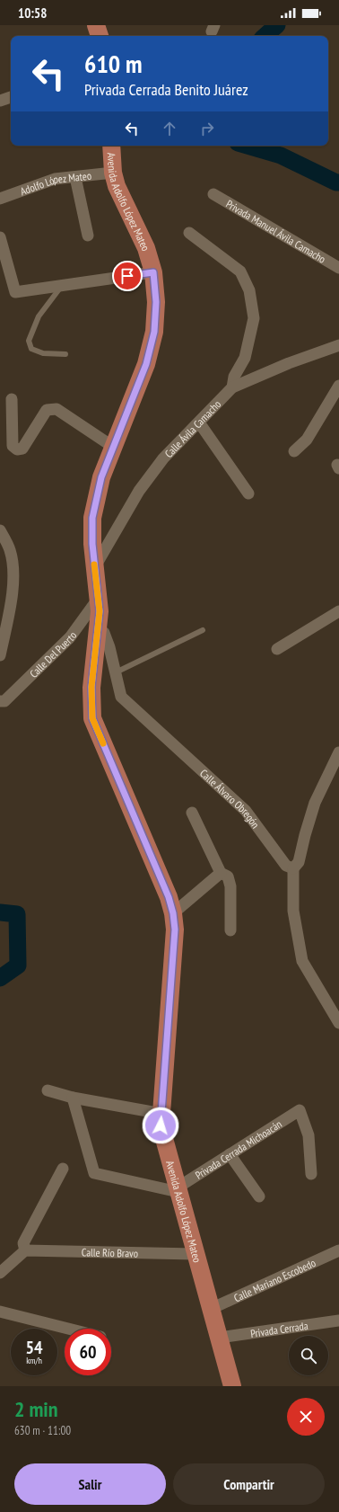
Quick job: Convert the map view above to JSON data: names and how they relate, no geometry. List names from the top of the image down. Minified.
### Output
{"streets":{"main road":["Avenida Adolfo López Mateo"],"street":["Adolfo López Mateo","Privada Manuel Ávila Camacho","Calle Ávila Camacho","Calle Del Puerto","Calle Álvaro Obregón","Privada Cerrada Michoacán","Calle Río Bravo","Calle Mariano Escobedo","Privada Cerrada"]},"crossings":[["Adolfo López Mateo","Avenida Adolfo López Mateo"],["Avenida Adolfo López Mateo","Calle Ávila Camacho"],["Avenida Adolfo López Mateo","Calle Del Puerto"],["Avenida Adolfo López Mateo","Calle Álvaro Obregón"],["Avenida Adolfo López Mateo","Privada Cerrada Michoacán"],["Avenida Adolfo López Mateo","Calle Río Bravo"],["Avenida Adolfo López Mateo","Calle Mariano Escobedo"],["Avenida Adolfo López Mateo","Privada Cerrada"]],"page":{"status":"10:58","turn":["610 m","Privada Cerrada Benito Juárez"],"speed":"54 km/h","limit":"60","heading":["2 min","630 m · 11:00"],"buttons":["Salir","Compartir"]}}
